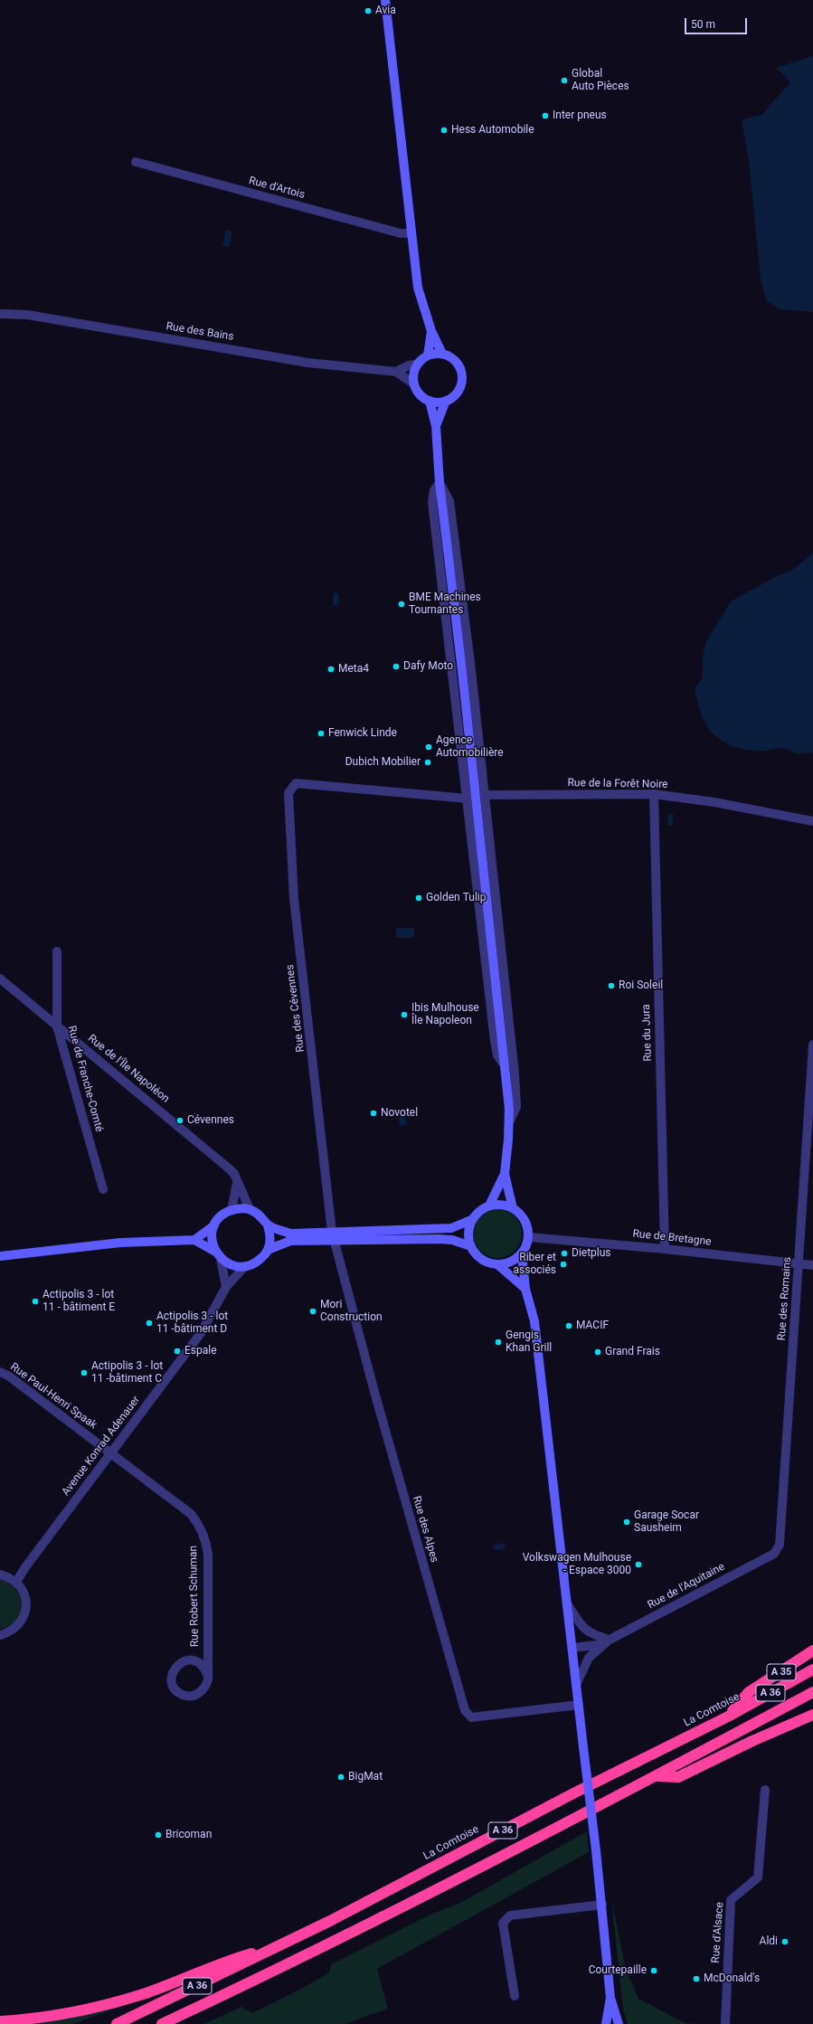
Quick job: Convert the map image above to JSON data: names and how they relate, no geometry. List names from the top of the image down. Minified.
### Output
{"streets":{"highway":["A 35","A 36","La Comtoise"],"street":["Rue d'Artois","Rue des Bains","Rue de la Forêt Noire","Rue des Cévennes","Rue du Jura","Rue de l'Île Napoléon","Rue de Franche-Comté","Rue de Bretagne","Rue des Romains","Rue Paul-Henri Spaak","Avenue Konrad Adenauer","Rue des Alpes","Rue de l'Aquitaine","Rue Robert Schuman","Rue d'Alsace"]},"crossings":[["Rue de la Forêt Noire","Rue du Jura"],["Rue des Cévennes","Rue des Alpes"],["Rue du Jura","Rue de Bretagne"],["Rue de l'Île Napoléon","Rue de Franche-Comté"],["Rue de l'Île Napoléon","Avenue Konrad Adenauer"],["Rue de Bretagne","Rue des Romains"],["Rue des Romains","Rue de l'Aquitaine"],["Rue Paul-Henri Spaak","Avenue Konrad Adenauer"],["Rue Paul-Henri Spaak","Rue Robert Schuman"],["Avenue Konrad Adenauer","Rue Robert Schuman"],["A 35","La Comtoise"]],"places":["Avia","Global Auto Pièces","Inter pneus","Hess Automobile","BME Machines Tournantes","Dafy Moto","Meta4","Fenwick Linde","Agence Automobilière","Dubich Mobilier","Golden Tulip","Roi Soleil","Ibis Mulhouse Île Napoleon","Novotel","Cévennes","Dietplus","Riber et associés","Actipolis 3 - lot 11 - bâtiment E","Mori Construction","Actipolis 3 - lot 11 -bâtiment D","MACIF","Gengis Khan Grill","Espale","Grand Frais","Actipolis 3 - lot 11 -bâtiment C","Garage Socar Sausheim","Volkswagen Mulhouse - Espace 3000","BigMat","Bricoman","Aldi","Courtepaille","McDonald's"],"scale_bar":"50 m"}
